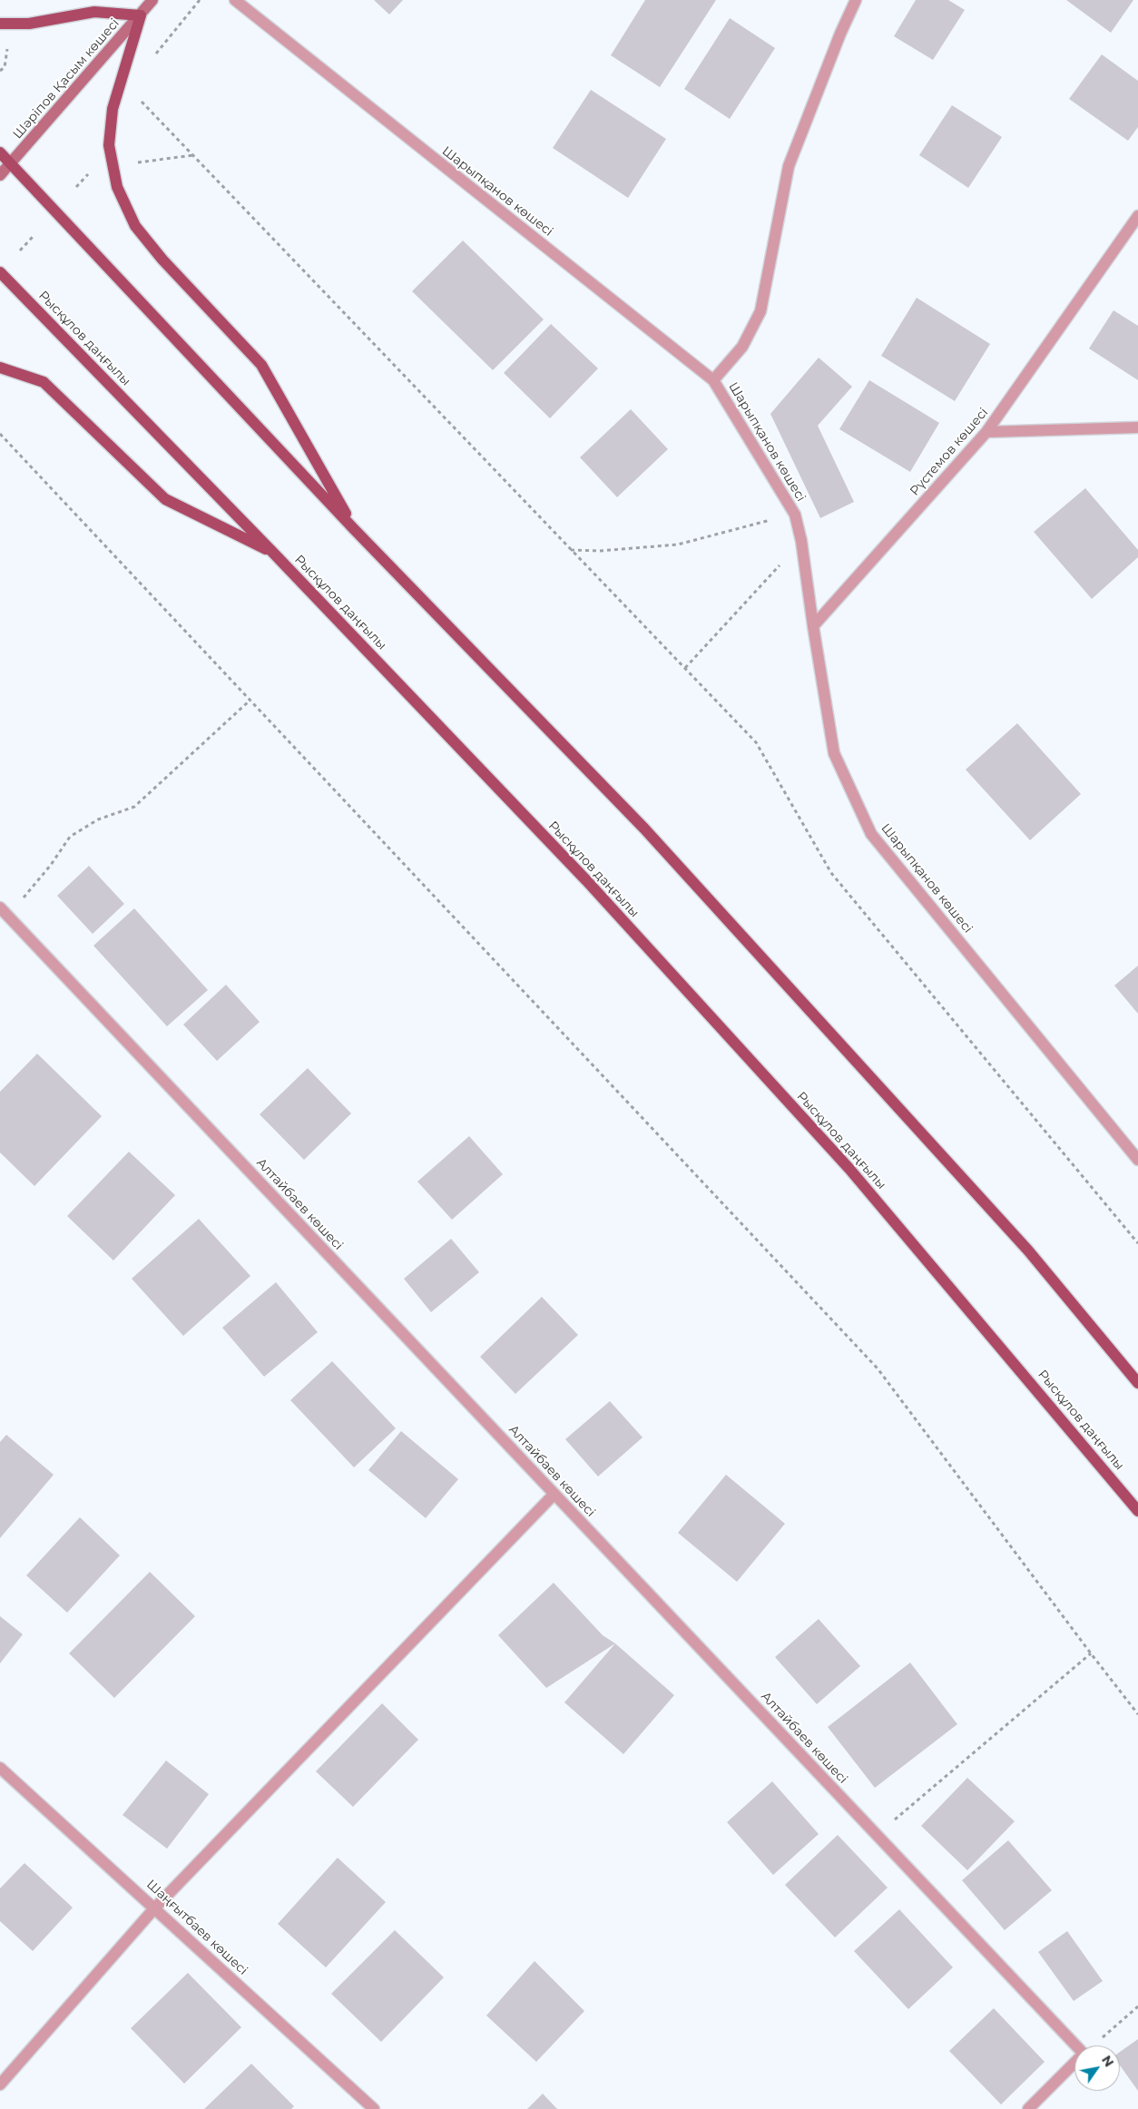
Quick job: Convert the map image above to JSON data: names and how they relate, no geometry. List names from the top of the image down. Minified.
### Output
{"streets":{"main road":["Шәріпов Қасым көшесі","Рысқұлов даңғылы"],"street":["Шарыпқанов көшесі","Рүстемов көшесі","Алтайбаев көшесі","Шаңғытбаев көшесі"]},"crossings":[["Шарыпқанов көшесі","Рүстемов көшесі"]],"north":"top right"}
